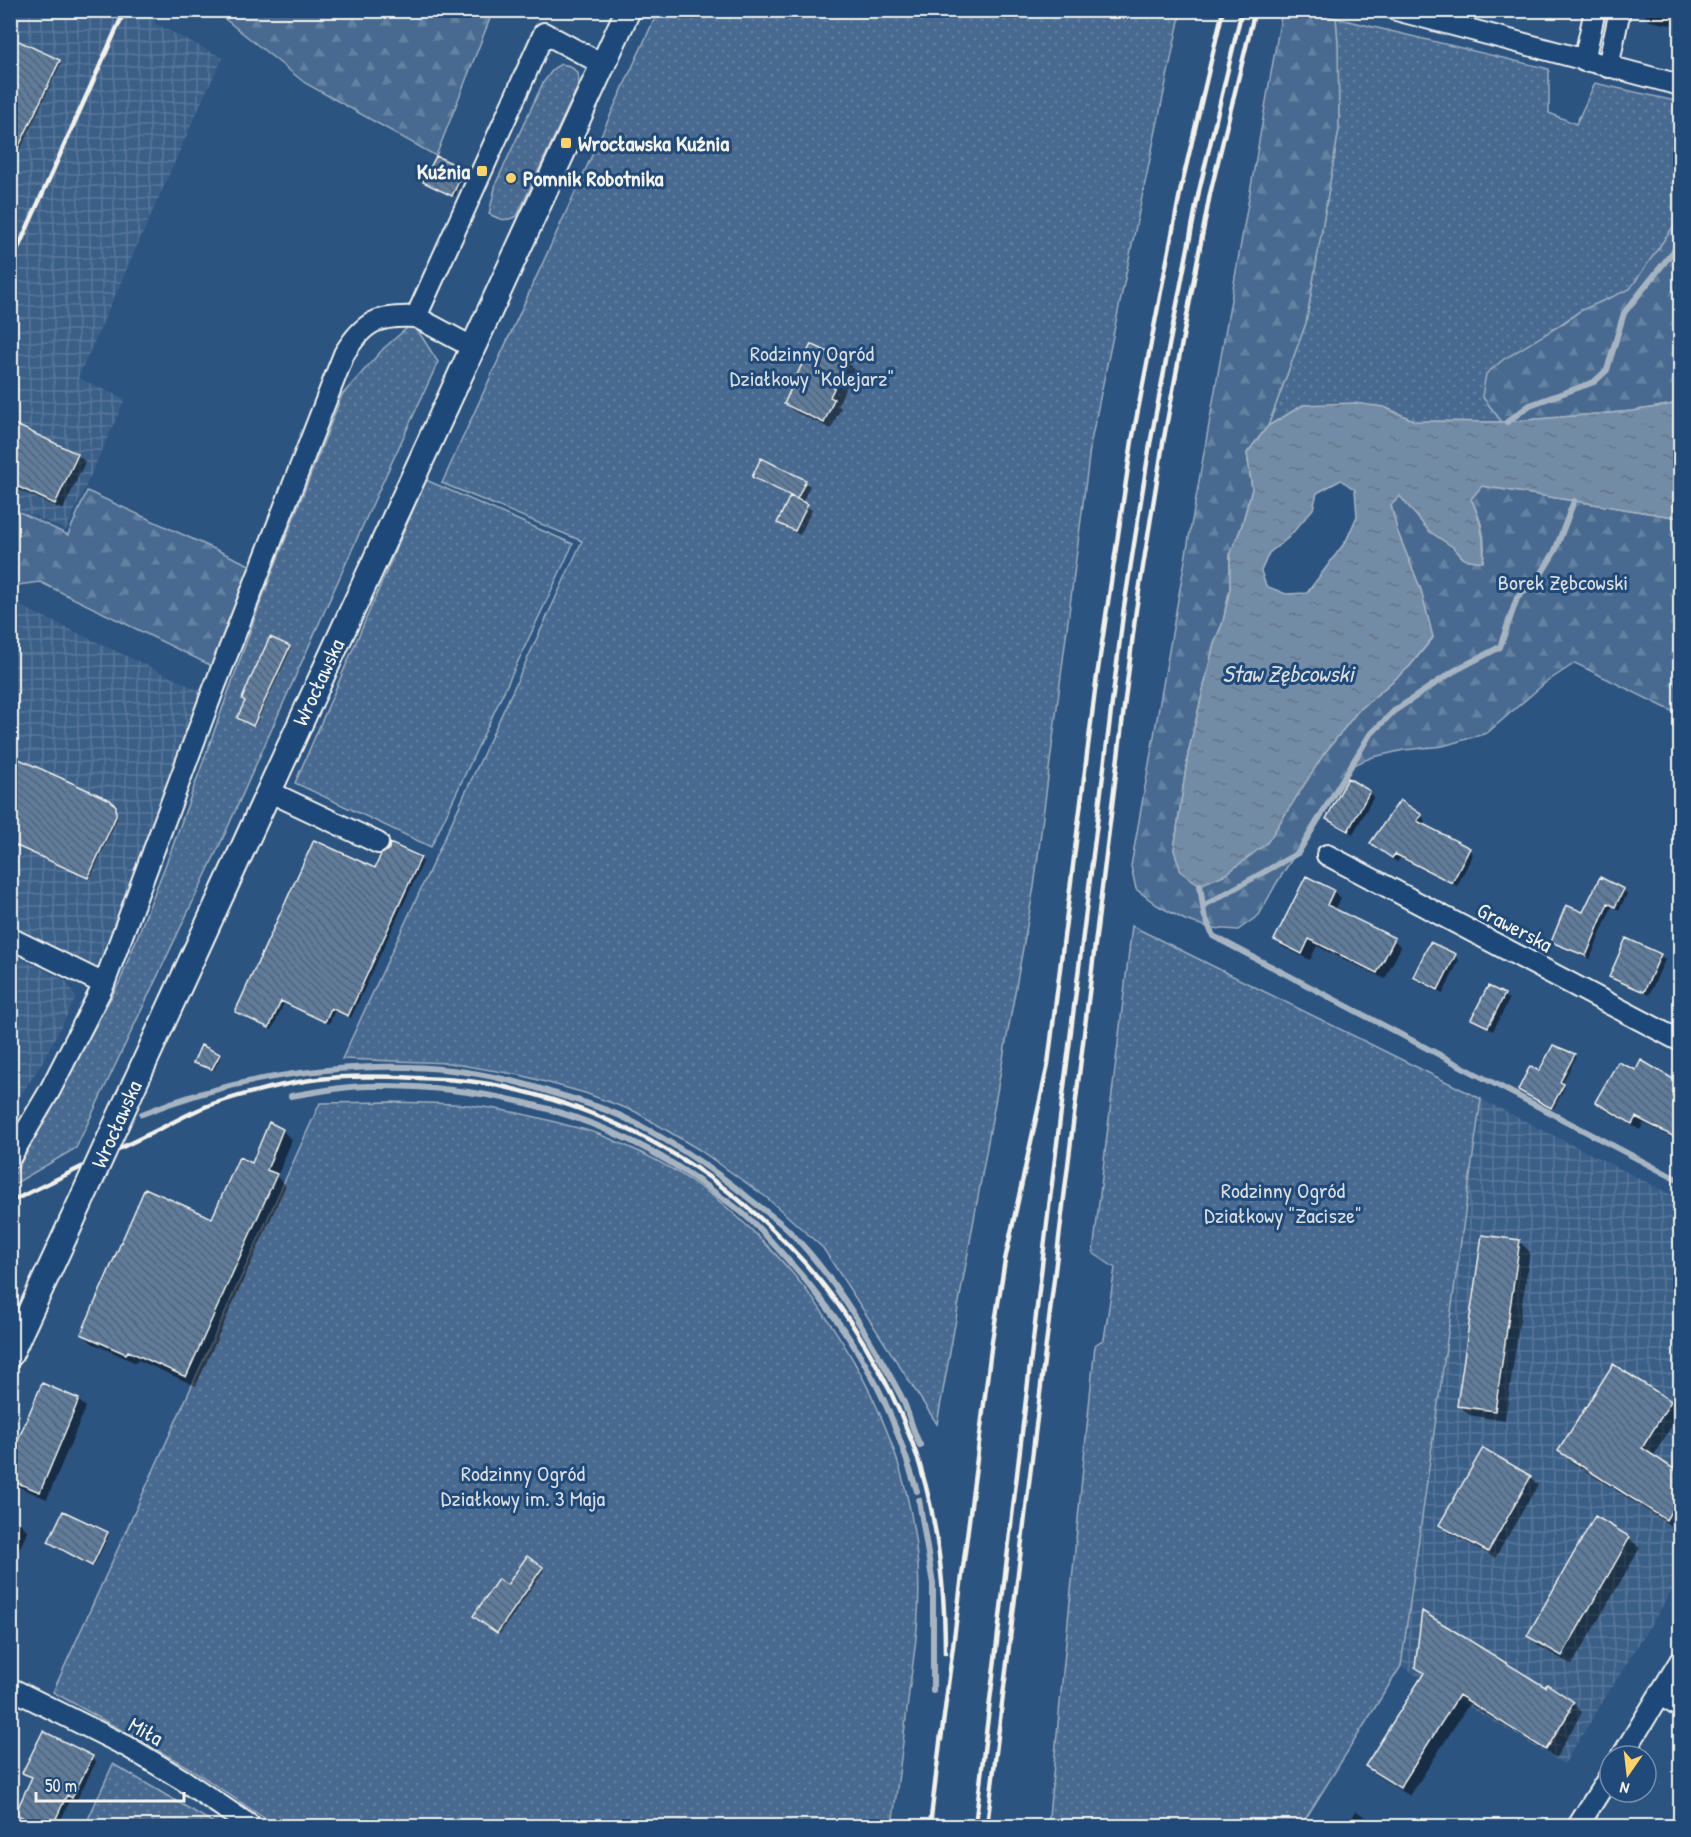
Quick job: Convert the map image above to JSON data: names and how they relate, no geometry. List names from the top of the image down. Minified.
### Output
{"streets":{"main road":["Wrocławska"],"street":["Grawerska","Miła"]},"water":["Staw Zębcowski"],"parks":["Rodzinny Ogród Działkowy \"Kolejarz\"","Borek Zębcowski","Rodzinny Ogród Działkowy \"Zacisze\"","Rodzinny Ogród Działkowy im. 3 Maja"],"places":{"transit":["Wrocławska Kuźnia","Kuźnia"],"other":["Pomnik Robotnika"]},"scale_bar":"50 m","north":"bottom"}
